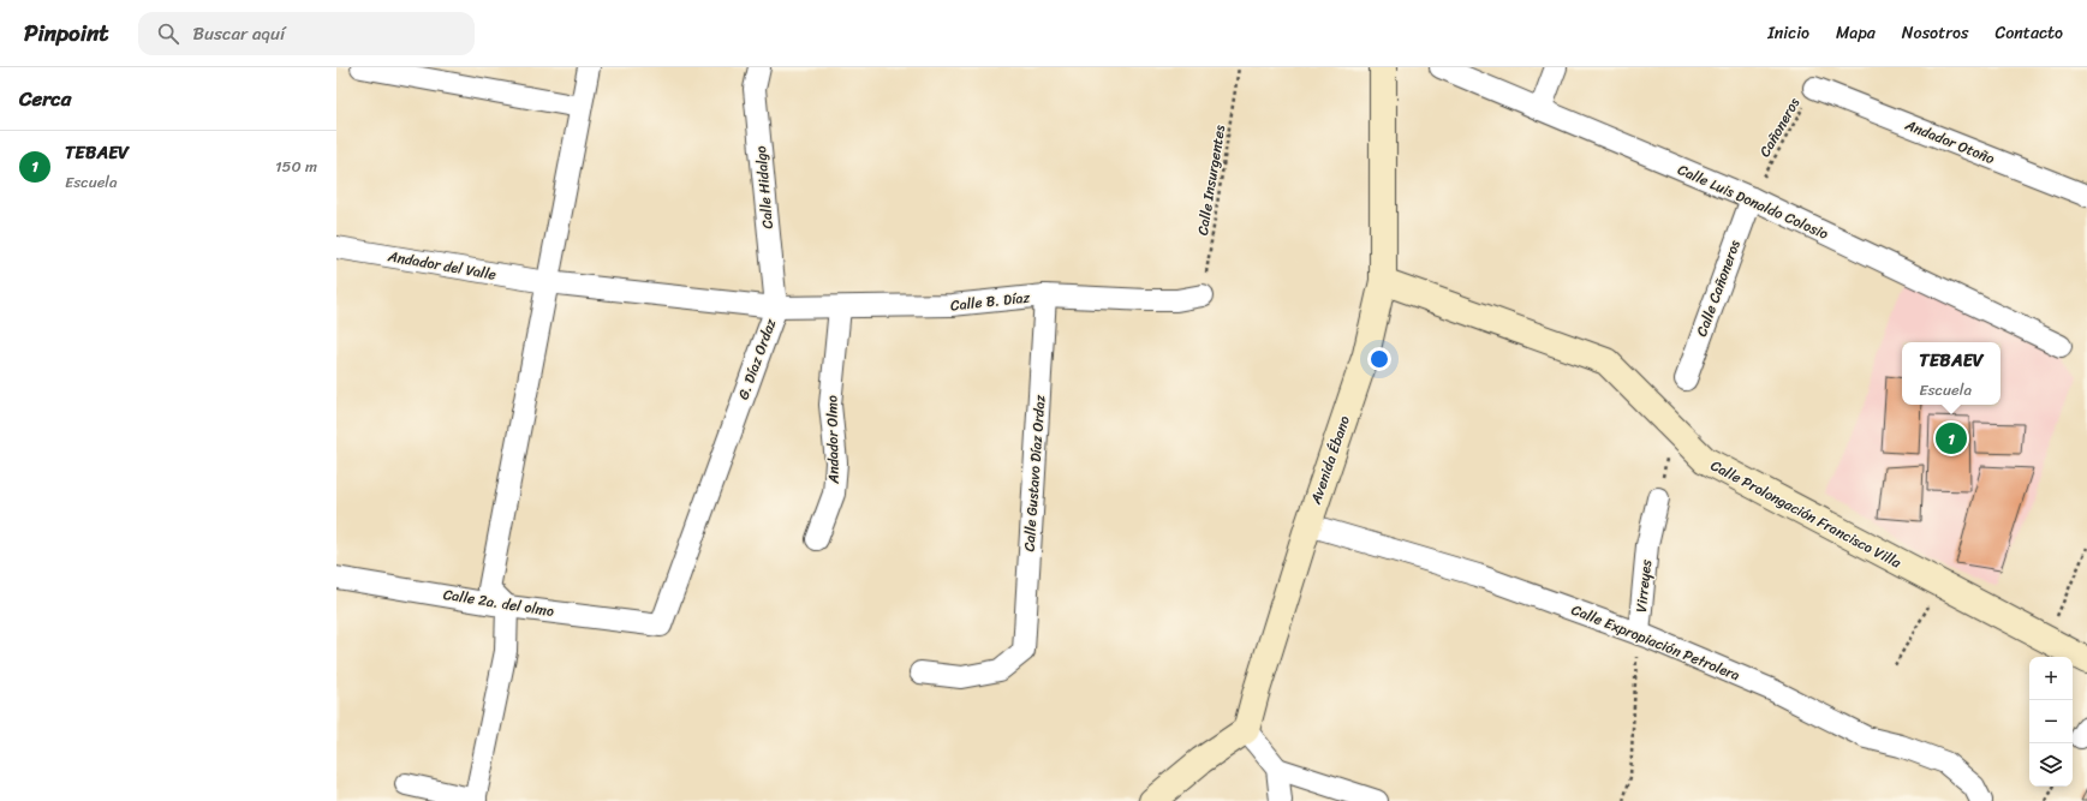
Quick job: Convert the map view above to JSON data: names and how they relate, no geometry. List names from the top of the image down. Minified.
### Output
{"streets":{"main road":["Avenida Ébano","Calle Prolongación Francisco Villa"],"street":["Andador Otoño","Calle Hidalgo","Calle Luis Donaldo Colosio","Andador del Valle","Calle Cañoneros","Calle B. Díaz","G. Díaz Ordaz","Andador Olmo","Calle Gustavo Díaz Ordaz","Virreyes","Calle 2a. del olmo","Calle Expropiación Petrolera"],"path":["Cañoneros","Calle Insurgentes"]},"crossings":[["Cañoneros","Andador Otoño"],["Cañoneros","Calle Luis Donaldo Colosio"],["Cañoneros","Calle Cañoneros"],["Calle Insurgentes","Calle B. Díaz"],["Calle Hidalgo","Calle B. Díaz"],["Calle Hidalgo","G. Díaz Ordaz"],["Calle Luis Donaldo Colosio","Calle Cañoneros"],["Andador del Valle","G. Díaz Ordaz"],["Calle B. Díaz","G. Díaz Ordaz"],["Calle B. Díaz","Andador Olmo"],["Calle B. Díaz","Calle Gustavo Díaz Ordaz"],["G. Díaz Ordaz","Calle 2a. del olmo"],["Avenida Ébano","Calle Prolongación Francisco Villa"],["Avenida Ébano","Calle Expropiación Petrolera"],["Virreyes","Calle Expropiación Petrolera"]],"page":{"header":"Pinpoint","search":"Buscar aquí","nav":["Inicio","Mapa","Nosotros","Contacto"],"heading":"Cerca","list":[{"mark":"1","name":"TEBAEV","note":"Escuela","value":"150 m"}],"popup":["TEBAEV","Escuela"],"pins":"1","map_buttons":["+","−"]}}
